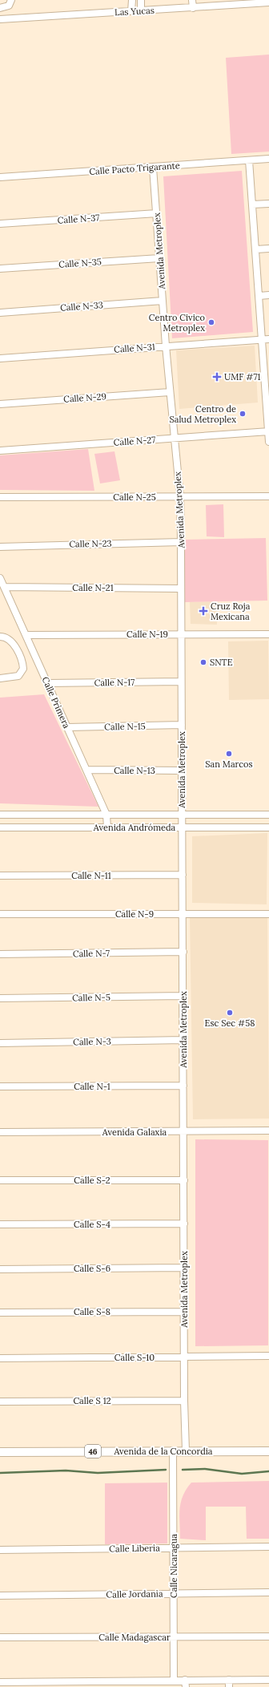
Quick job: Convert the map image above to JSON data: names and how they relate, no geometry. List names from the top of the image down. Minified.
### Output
{"streets":{"main road":["46","Avenida de la Concordia"],"street":["Las Yucas","Calle Pacto Trigarante","Calle N-37","Avenida Metroplex","Calle N-35","Calle N-33","Calle N-31","Calle N-29","Calle N-27","Calle N-25","Calle N-23","Calle N-21","Calle N-19","Calle N-17","Calle Primera","Calle N-15","Calle N-13","Avenida Andrómeda","Calle N-11","Calle N-9","Calle N-7","Calle N-5","Calle N-3","Calle N-1","Avenida Galaxia","Calle S-2","Calle S-4","Calle S-6","Calle S-8","Calle S-10","Calle S 12","Calle Liberia","Calle Nicaragua","Calle Jordania","Calle Madagascar"]},"crossings":[["Calle Pacto Trigarante","Avenida Metroplex"],["Calle N-37","Avenida Metroplex"],["Avenida Metroplex","Calle N-35"],["Avenida Metroplex","Calle N-33"],["Avenida Metroplex","Calle N-31"],["Avenida Metroplex","Calle N-29"],["Avenida Metroplex","Calle N-27"],["Avenida Metroplex","Calle N-25"],["Avenida Metroplex","Calle N-23"],["Avenida Metroplex","Calle N-21"],["Avenida Metroplex","Calle N-19"],["Avenida Metroplex","Calle N-17"],["Avenida Metroplex","Calle N-15"],["Avenida Metroplex","Calle N-13"],["Avenida Metroplex","Avenida Andrómeda"],["Avenida Metroplex","Calle N-11"],["Avenida Metroplex","Calle N-9"],["Avenida Metroplex","Calle N-7"],["Avenida Metroplex","Calle N-5"],["Avenida Metroplex","Calle N-3"],["Avenida Metroplex","Calle N-1"],["Avenida Metroplex","Avenida Galaxia"],["Avenida Metroplex","Calle S-2"],["Avenida Metroplex","Calle S-4"],["Avenida Metroplex","Calle S-6"],["Avenida Metroplex","Calle S-8"],["Avenida Metroplex","Calle S-10"],["Avenida Metroplex","Calle S 12"],["Avenida Metroplex","Avenida de la Concordia"],["Calle N-21","Calle Primera"],["Calle N-19","Calle Primera"],["Calle N-17","Calle Primera"],["Calle Primera","Calle N-15"],["Calle Primera","Calle N-13"],["Calle Primera","Avenida Andrómeda"],["Avenida de la Concordia","Calle Nicaragua"],["Calle Liberia","Calle Nicaragua"],["Calle Nicaragua","Calle Jordania"],["Calle Nicaragua","Calle Madagascar"]],"places":{"other":["Centro Civico Metroplex","Centro de Salud Metroplex","SNTE","San Marcos","Esc Sec #58"],"health":["UMF #71","Cruz Roja Mexicana"]}}
